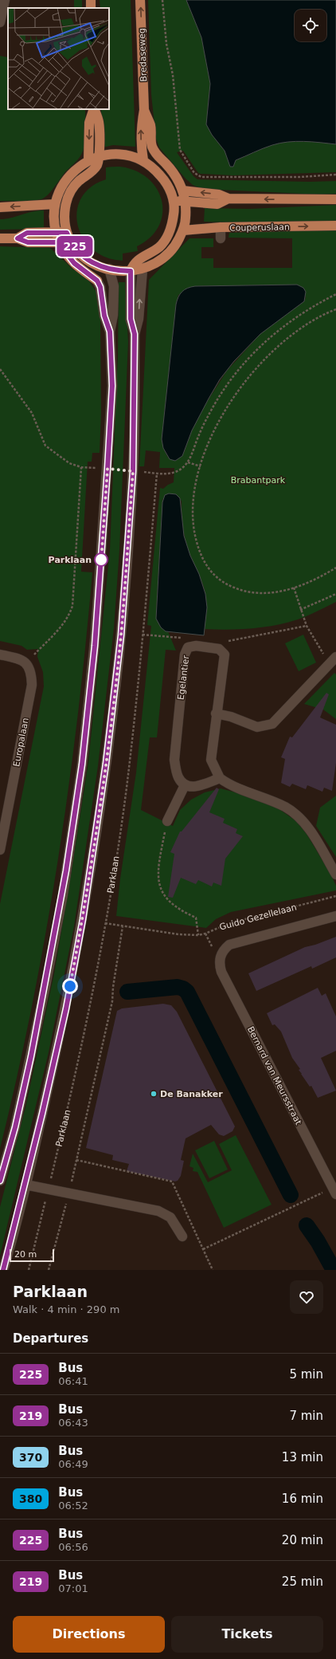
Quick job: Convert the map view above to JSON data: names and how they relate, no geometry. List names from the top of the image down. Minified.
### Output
{"streets":{"main road":["Bredaseweg","Couperuslaan"],"street":["Egelantier","Europalaan","Bernard van Meursstraat"],"path":["Parklaan","Guido Gezellelaan"]},"crossings":[["Parklaan","Guido Gezellelaan"]],"parks":["Brabantpark"],"places":["Parklaan","De Banakker"],"lines":["bus line 225"],"scale_bar":"20 m","page":{"on_map":"225","scale":"20 m","heading":[["Parklaan","Walk · 4 min · 290 m"],"Departures"],"list":[{"mark":"225","name":"Bus","note":"06:41","value":"5 min"},{"mark":"219","name":"Bus","note":"06:43","value":"7 min"},{"mark":"370","name":"Bus","note":"06:49","value":"13 min"},{"mark":"380","name":"Bus","note":"06:52","value":"16 min"},{"mark":"225","name":"Bus","note":"06:56","value":"20 min"},{"mark":"219","name":"Bus","note":"07:01","value":"25 min"}],"buttons":["Directions","Tickets"]}}
